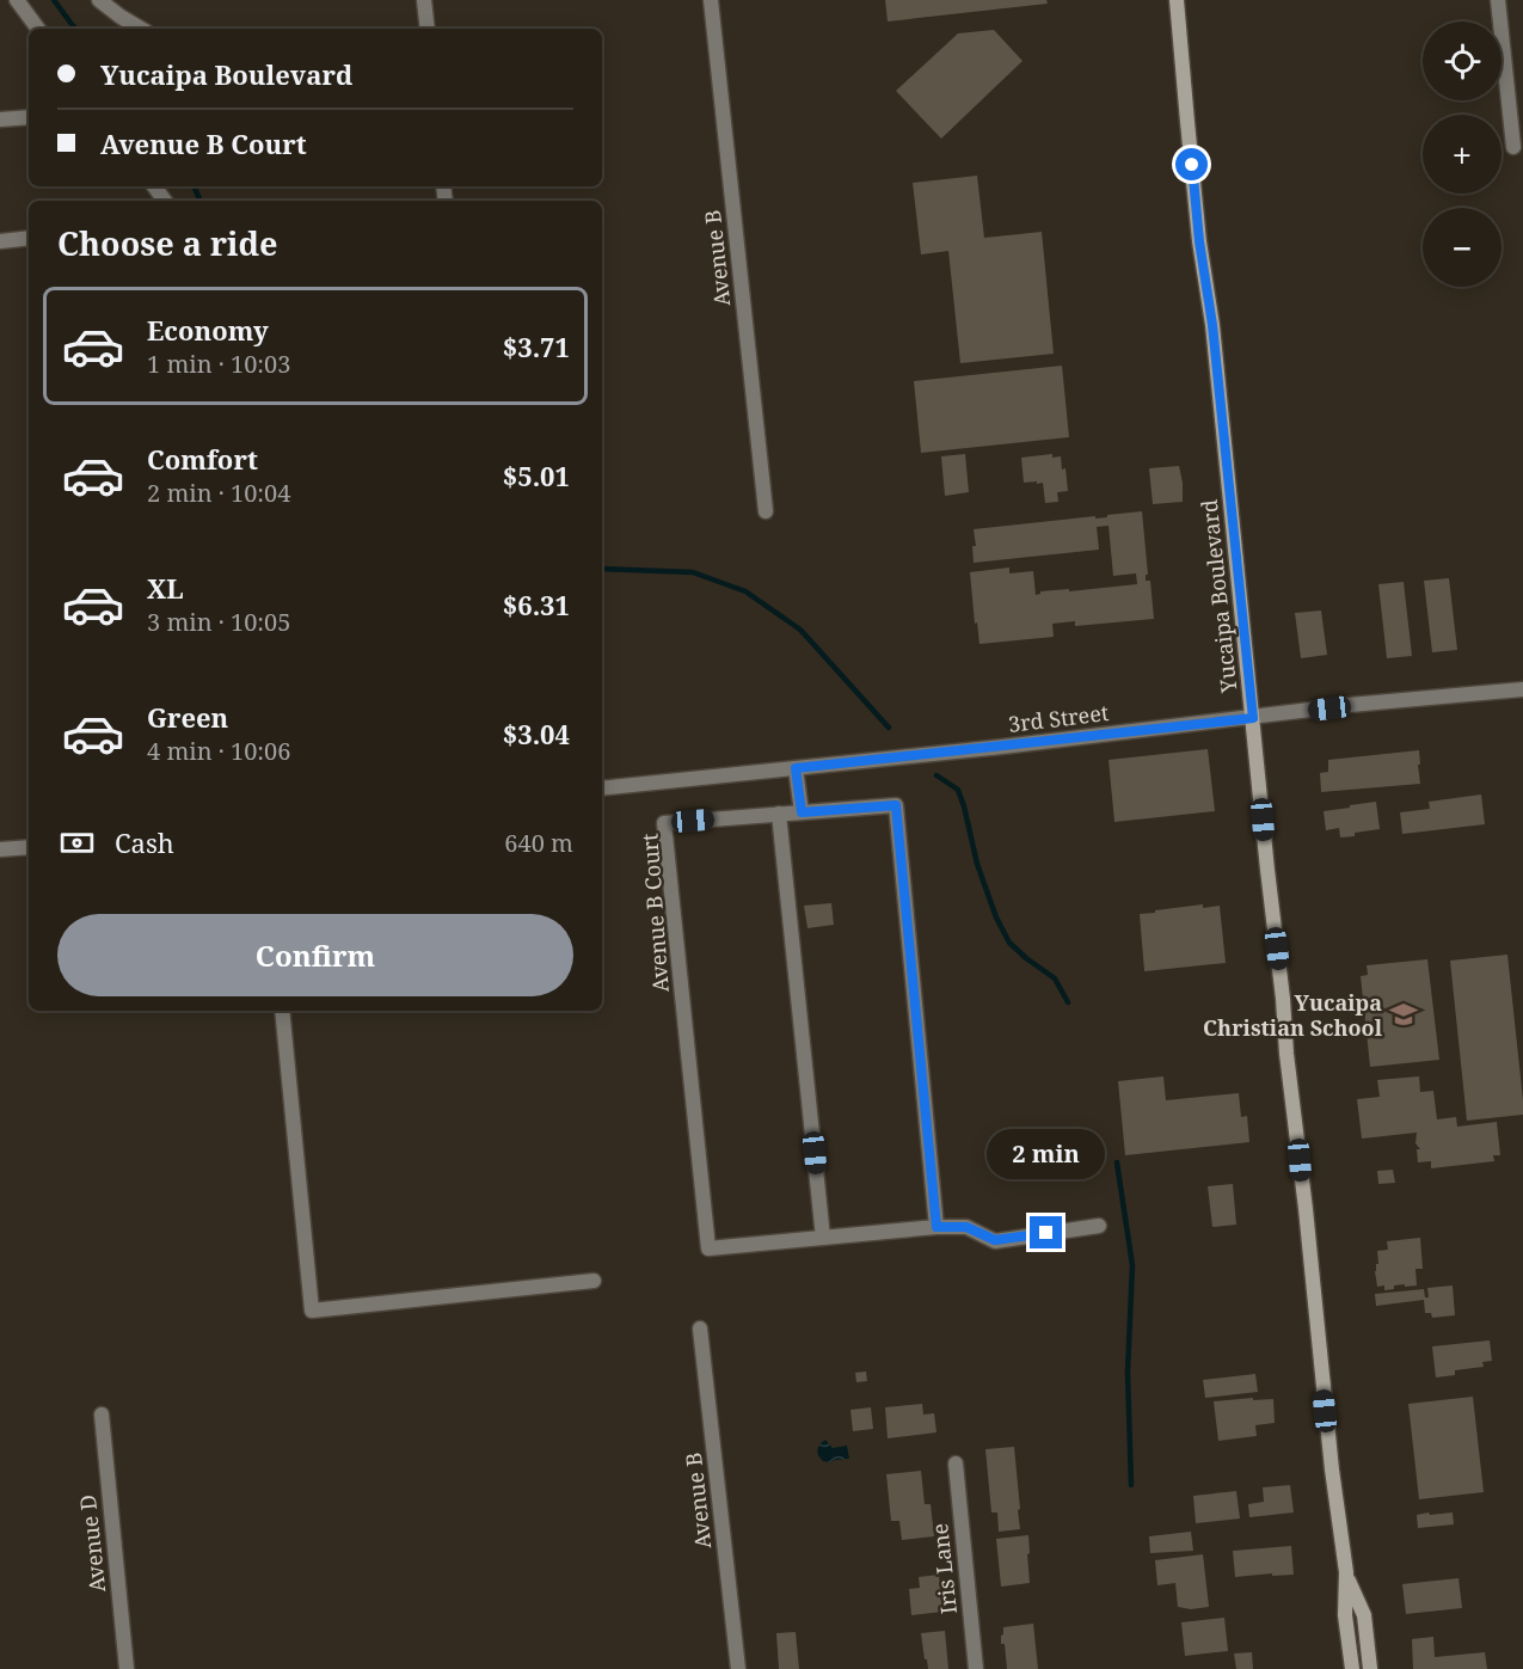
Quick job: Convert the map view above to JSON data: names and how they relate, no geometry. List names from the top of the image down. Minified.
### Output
{"streets":{"main road":["Yucaipa Boulevard"],"street":["Avenue B","3rd Street","Avenue B Court","Avenue D","Iris Lane"]},"crossings":[["Yucaipa Boulevard","3rd Street"]],"places":{"school or university":["Yucaipa Christian School"]},"page":{"map_buttons":["+","−"],"banner":["Yucaipa Boulevard","Avenue B Court"],"heading":"Choose a ride","list":[{"name":"Economy","note":"1 min · 10:03","value":"$3.71"},{"name":"Comfort","note":"2 min · 10:04","value":"$5.01"},{"name":"XL","note":"3 min · 10:05","value":"$6.31"},{"name":"Green","note":"4 min · 10:06","value":"$3.04"}],"pay":["Cash","640 m"],"buttons":"Confirm","bubble":"2 min"}}
